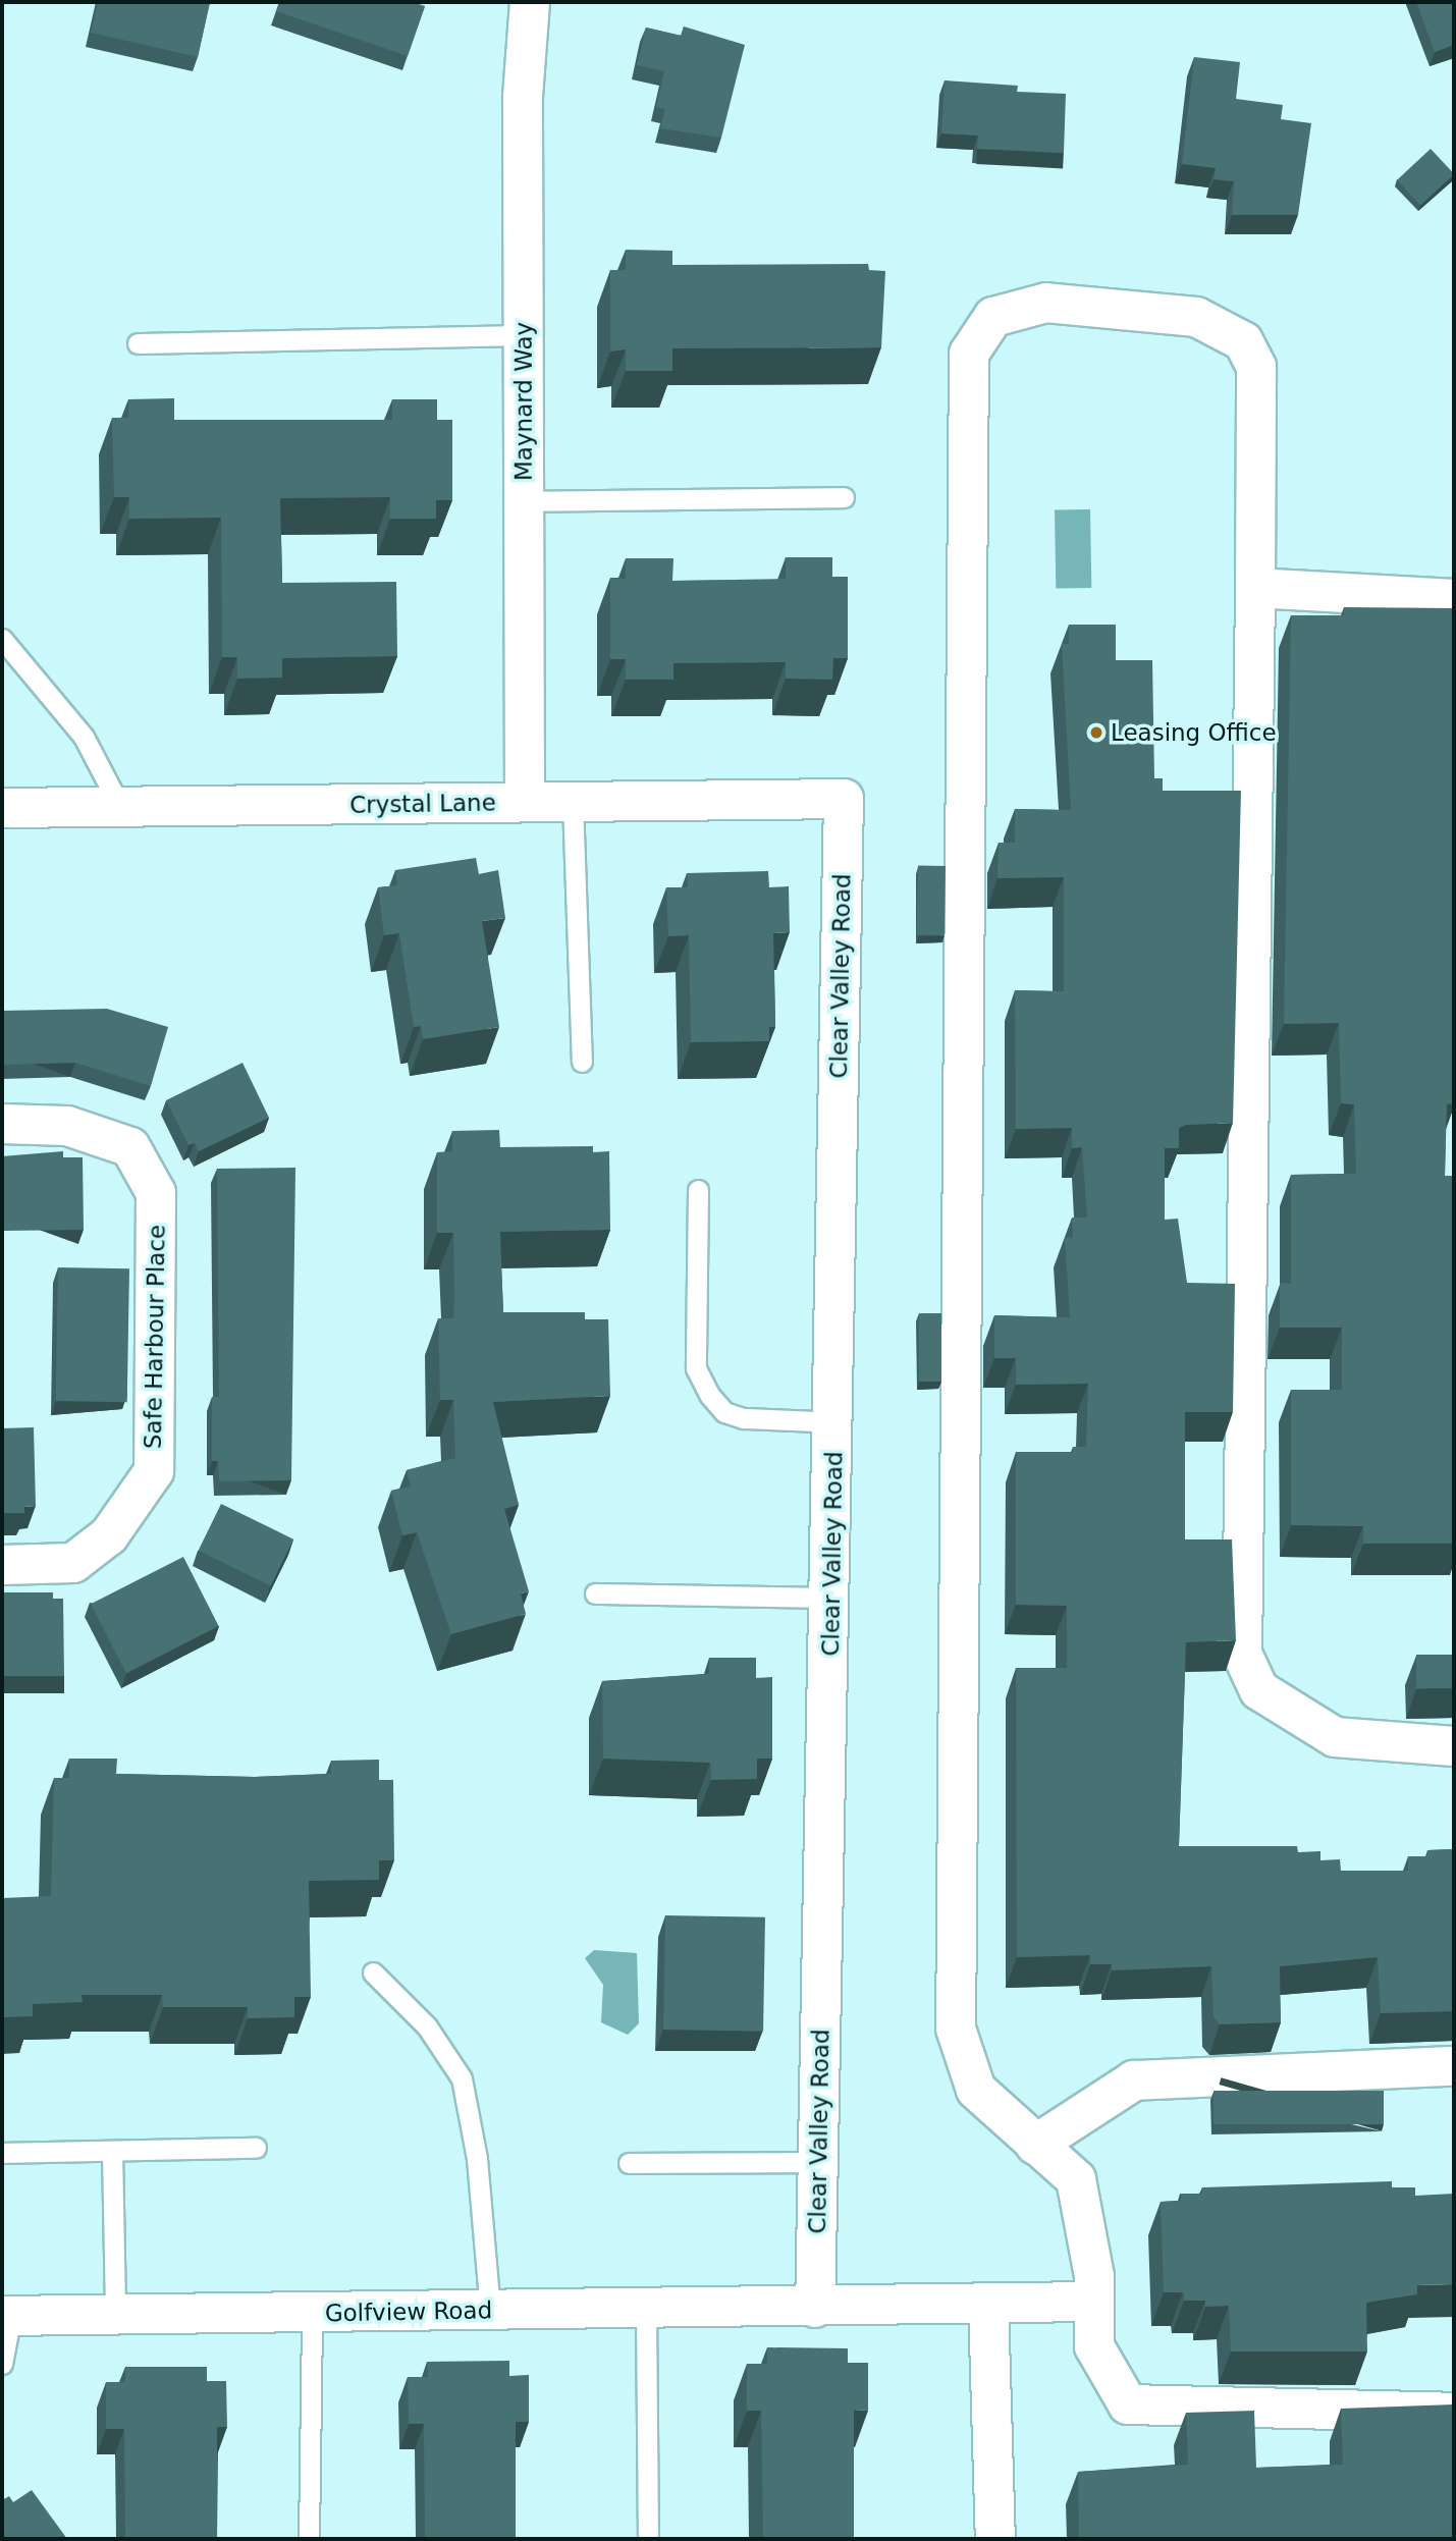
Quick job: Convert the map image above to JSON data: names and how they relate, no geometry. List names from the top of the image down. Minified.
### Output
{"streets":{"street":["Maynard Way","Crystal Lane","Clear Valley Road","Safe Harbour Place","Golfview Road"]},"crossings":[["Maynard Way","Crystal Lane"],["Crystal Lane","Clear Valley Road"],["Clear Valley Road","Golfview Road"]],"places":["Leasing Office"]}
